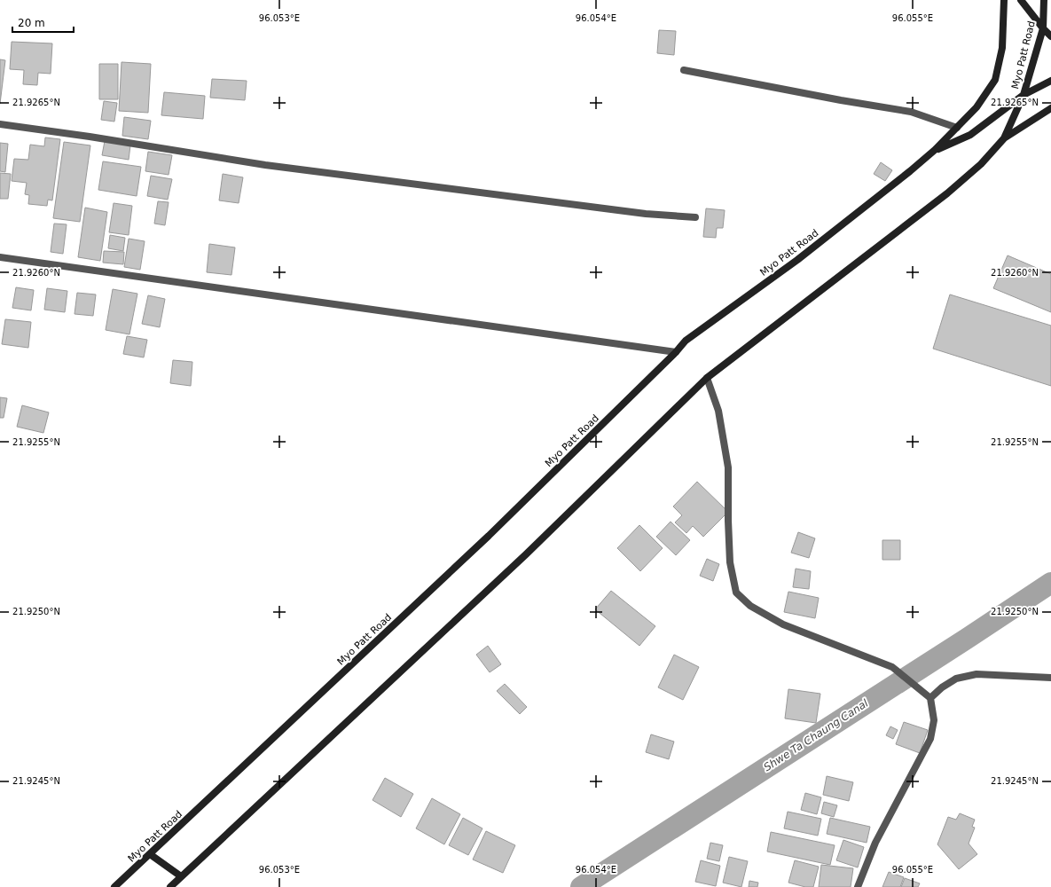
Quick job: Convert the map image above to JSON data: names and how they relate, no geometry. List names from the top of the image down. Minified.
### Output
{"streets":{"main road":["Myo Patt Road"]},"water":["Shwe Ta Chaung Canal"],"scale_bar":"20 m","coordinates":["96.053°E","96.054°E","96.055°E","21.9265°N","21.9260°N","21.9255°N","21.9250°N","21.9245°N"]}
